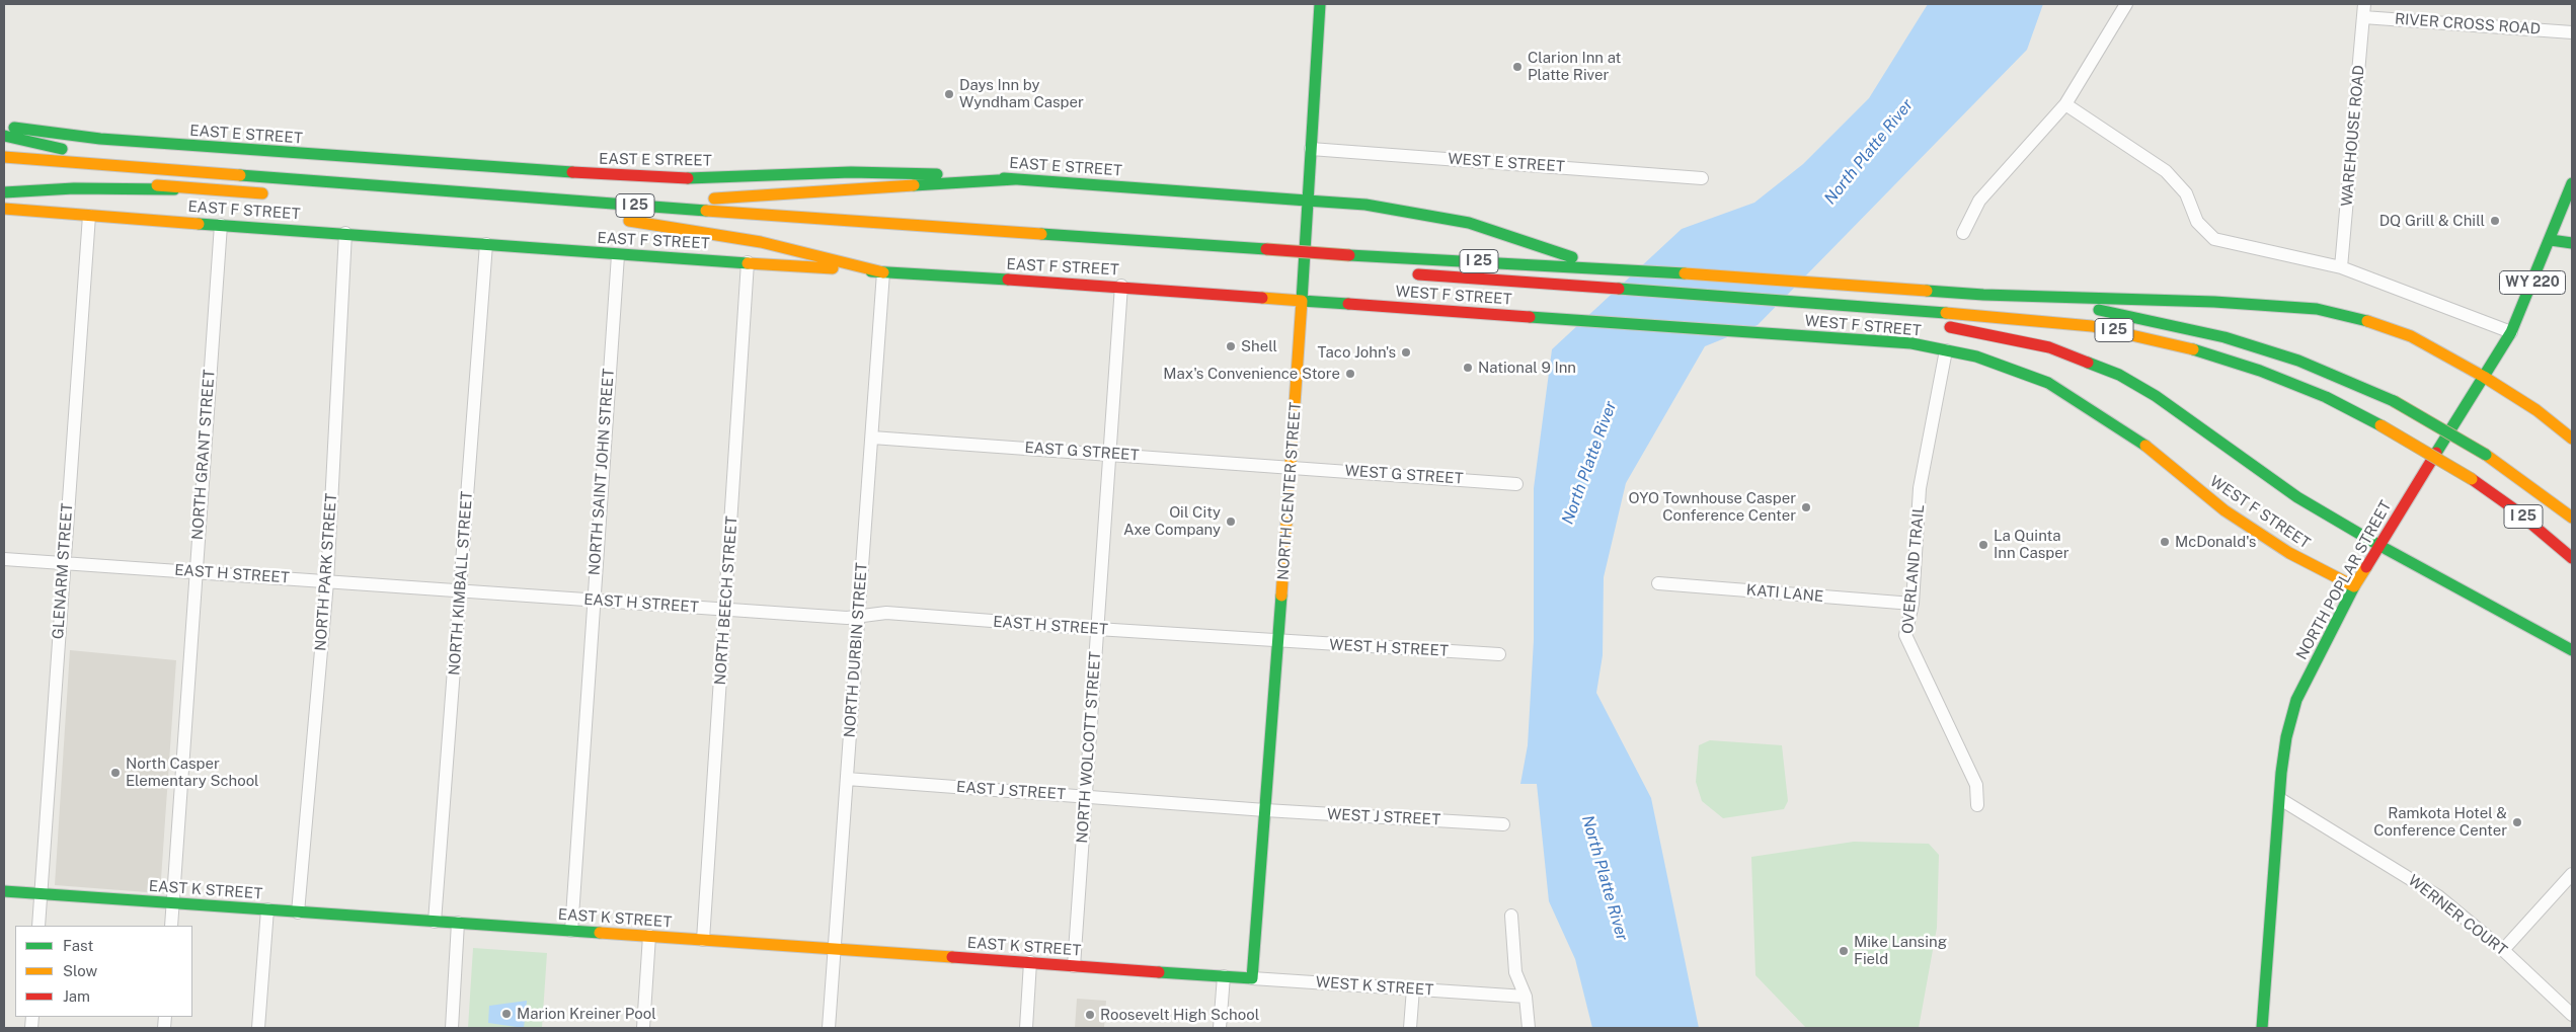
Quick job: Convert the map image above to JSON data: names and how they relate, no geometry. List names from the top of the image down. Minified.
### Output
{"streets":{"main road":["EAST E STREET","I 25","EAST F STREET","WY 220","WEST F STREET","NORTH CENTER STREET","NORTH POPLAR STREET","EAST K STREET","WEST K STREET"],"street":["RIVER CROSS ROAD","WAREHOUSE ROAD","WEST E STREET","EAST G STREET","NORTH GRANT STREET","NORTH SAINT JOHN STREET","WEST G STREET","OVERLAND TRAIL","GLENARM STREET","NORTH PARK STREET","EAST H STREET","NORTH KIMBALL STREET","KATI LANE","NORTH BEECH STREET","WEST H STREET","NORTH DURBIN STREET","NORTH WOLCOTT STREET","EAST J STREET","WEST J STREET","WERNER COURT"]},"crossings":[["RIVER CROSS ROAD","WAREHOUSE ROAD"],["EAST E STREET","I 25"],["EAST E STREET","NORTH CENTER STREET"],["WEST E STREET","NORTH CENTER STREET"],["I 25","EAST F STREET"],["I 25","NORTH DURBIN STREET"],["EAST F STREET","WEST F STREET"],["EAST F STREET","NORTH GRANT STREET"],["EAST F STREET","NORTH SAINT JOHN STREET"],["EAST F STREET","NORTH CENTER STREET"],["EAST F STREET","GLENARM STREET"],["EAST F STREET","NORTH PARK STREET"],["EAST F STREET","NORTH KIMBALL STREET"],["EAST F STREET","NORTH BEECH STREET"],["EAST F STREET","NORTH DURBIN STREET"],["EAST F STREET","NORTH WOLCOTT STREET"],["WEST F STREET","NORTH CENTER STREET"],["WEST F STREET","OVERLAND TRAIL"],["WEST F STREET","NORTH POPLAR STREET"],["EAST G STREET","WEST G STREET"],["EAST G STREET","NORTH CENTER STREET"],["EAST G STREET","NORTH DURBIN STREET"],["EAST G STREET","NORTH WOLCOTT STREET"],["NORTH GRANT STREET","EAST H STREET"],["NORTH GRANT STREET","EAST K STREET"],["NORTH SAINT JOHN STREET","EAST H STREET"],["NORTH SAINT JOHN STREET","EAST K STREET"],["WEST G STREET","NORTH CENTER STREET"],["NORTH CENTER STREET","EAST H STREET"],["NORTH CENTER STREET","WEST H STREET"],["NORTH CENTER STREET","EAST J STREET"],["NORTH CENTER STREET","WEST J STREET"],["NORTH CENTER STREET","WEST K STREET"],["OVERLAND TRAIL","KATI LANE"],["GLENARM STREET","EAST H STREET"],["GLENARM STREET","EAST K STREET"],["NORTH PARK STREET","EAST H STREET"],["NORTH PARK STREET","EAST K STREET"],["EAST H STREET","NORTH KIMBALL STREET"],["EAST H STREET","NORTH BEECH STREET"],["EAST H STREET","WEST H STREET"],["EAST H STREET","NORTH DURBIN STREET"],["EAST H STREET","NORTH WOLCOTT STREET"],["NORTH POPLAR STREET","WERNER COURT"],["NORTH KIMBALL STREET","EAST K STREET"],["NORTH BEECH STREET","EAST K STREET"],["NORTH DURBIN STREET","EAST J STREET"],["NORTH DURBIN STREET","EAST K STREET"],["NORTH WOLCOTT STREET","EAST J STREET"],["NORTH WOLCOTT STREET","EAST K STREET"],["EAST J STREET","WEST J STREET"],["EAST K STREET","WEST K STREET"]],"water":["North Platte River"],"places":["Clarion Inn at Platte River","Days Inn by Wyndham Casper","DQ Grill & Chill","Shell","Taco John's","National 9 Inn","Max's Convenience Store","OYO Townhouse Casper Conference Center","Oil City Axe Company","McDonald's","La Quinta Inn Casper","North Casper Elementary School","Ramkota Hotel & Conference Center","Mike Lansing Field","Marion Kreiner Pool","Roosevelt High School"],"legend":["Fast","Slow","Jam"]}
